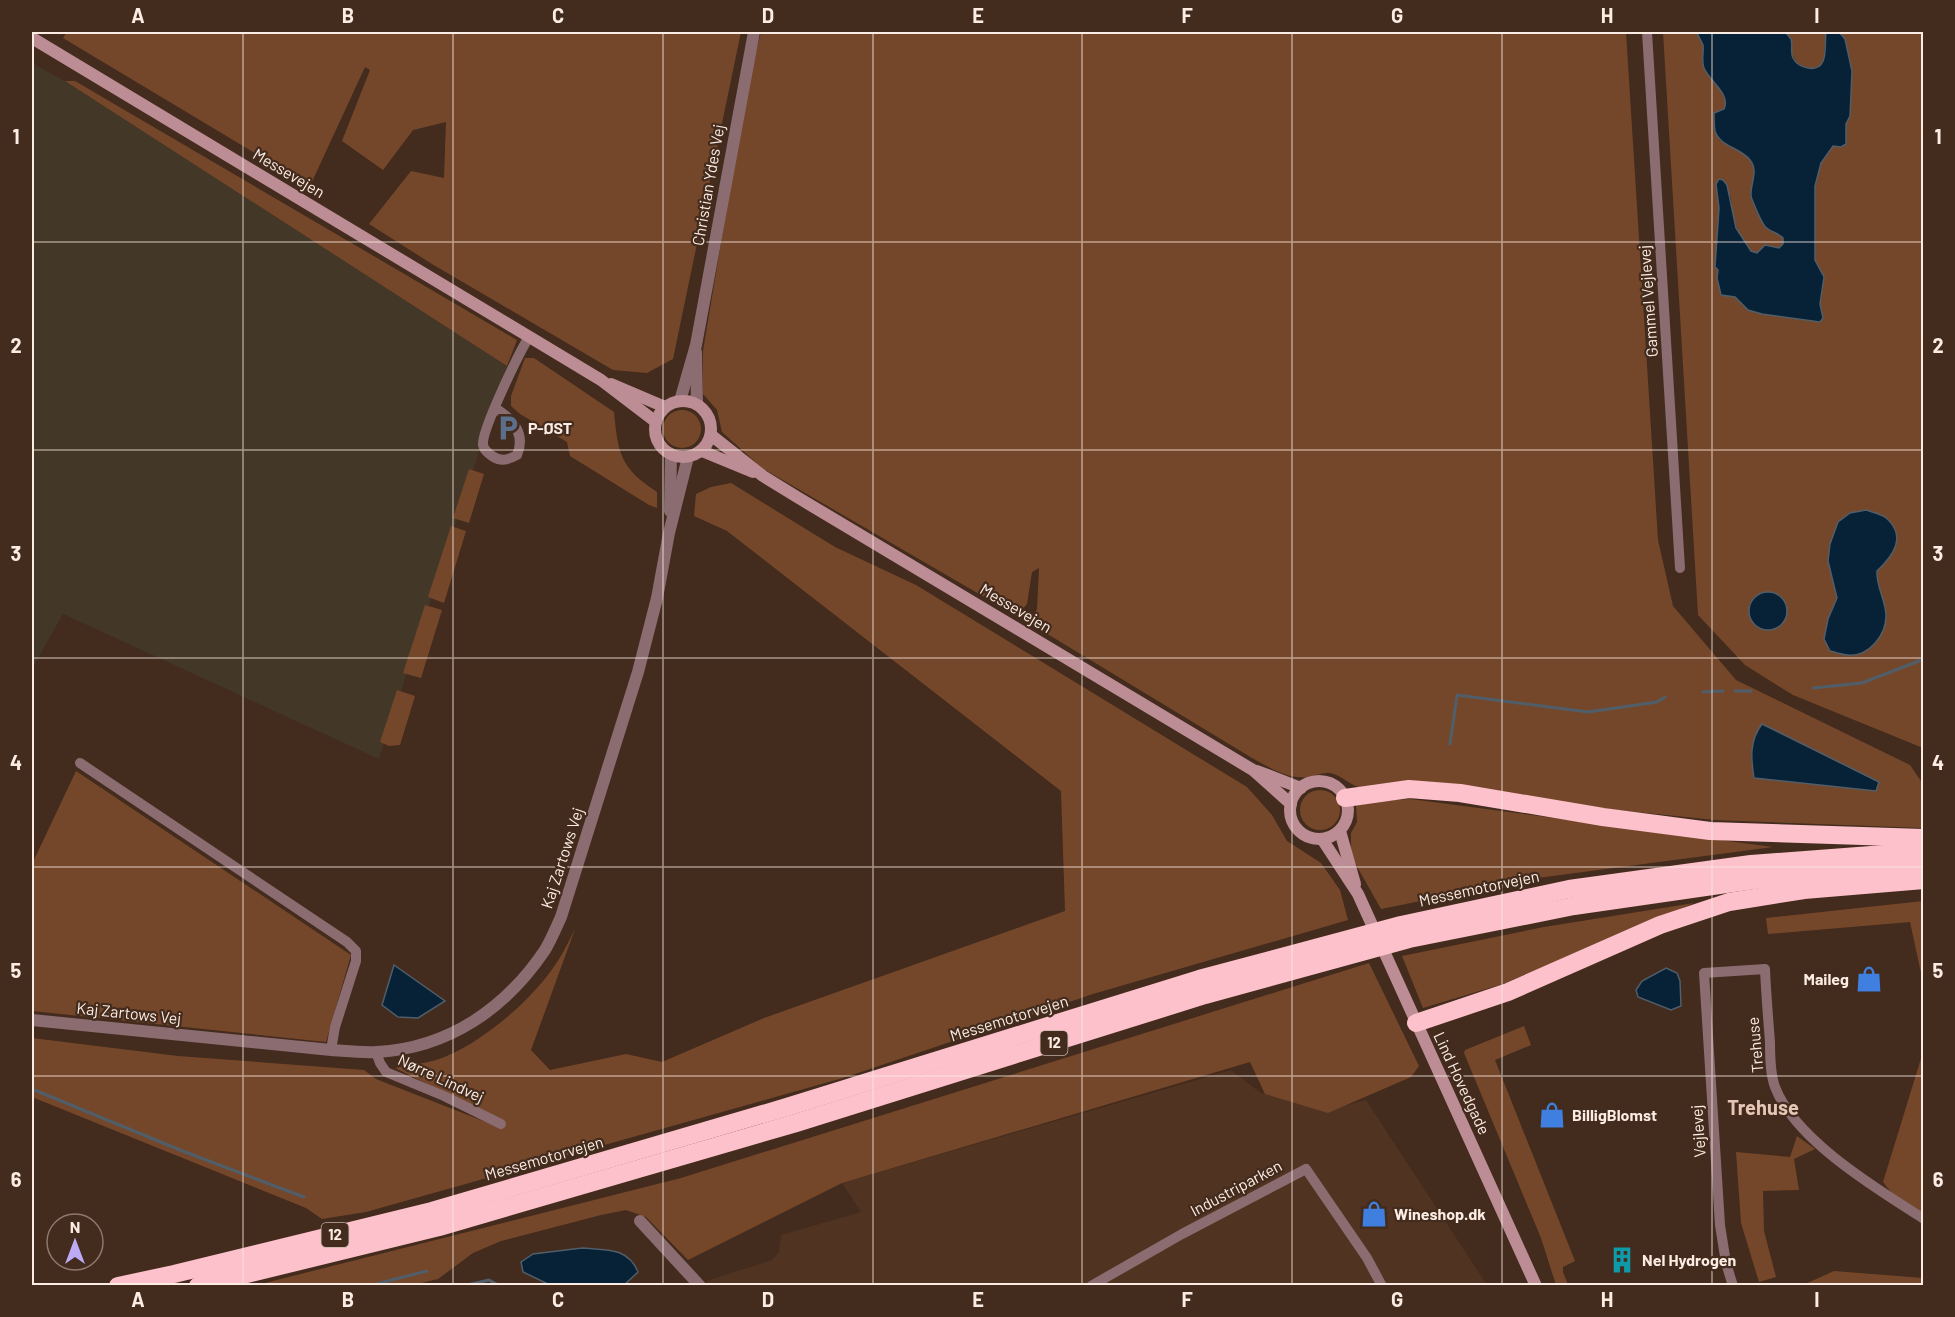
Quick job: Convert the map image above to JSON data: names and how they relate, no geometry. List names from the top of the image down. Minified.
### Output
{"streets":{"highway":["Messemotorvejen","12"],"main road":["Messevejen","Lind Hovedgade"],"street":["Christian Ydes Vej","Gammel Vejlevej","Kaj Zartows Vej","Trehuse","Nørre Lindvej","Vejlevej","Industriparken"]},"crossings":[["Messevejen","Christian Ydes Vej"],["Messevejen","Kaj Zartows Vej"],["Messevejen","Lind Hovedgade"],["Christian Ydes Vej","Kaj Zartows Vej"],["Kaj Zartows Vej","Nørre Lindvej"],["Trehuse","Vejlevej"]],"districts":["Trehuse"],"places":{"parking":["P-ØST"],"shop":["Maileg","BilligBlomst","Wineshop.dk"],"building":["Nel Hydrogen"]},"north":"top","grid":{"columns":["A","B","C","D","E","F","G","H","I"],"rows":["1","2","3","4","5","6"]}}
